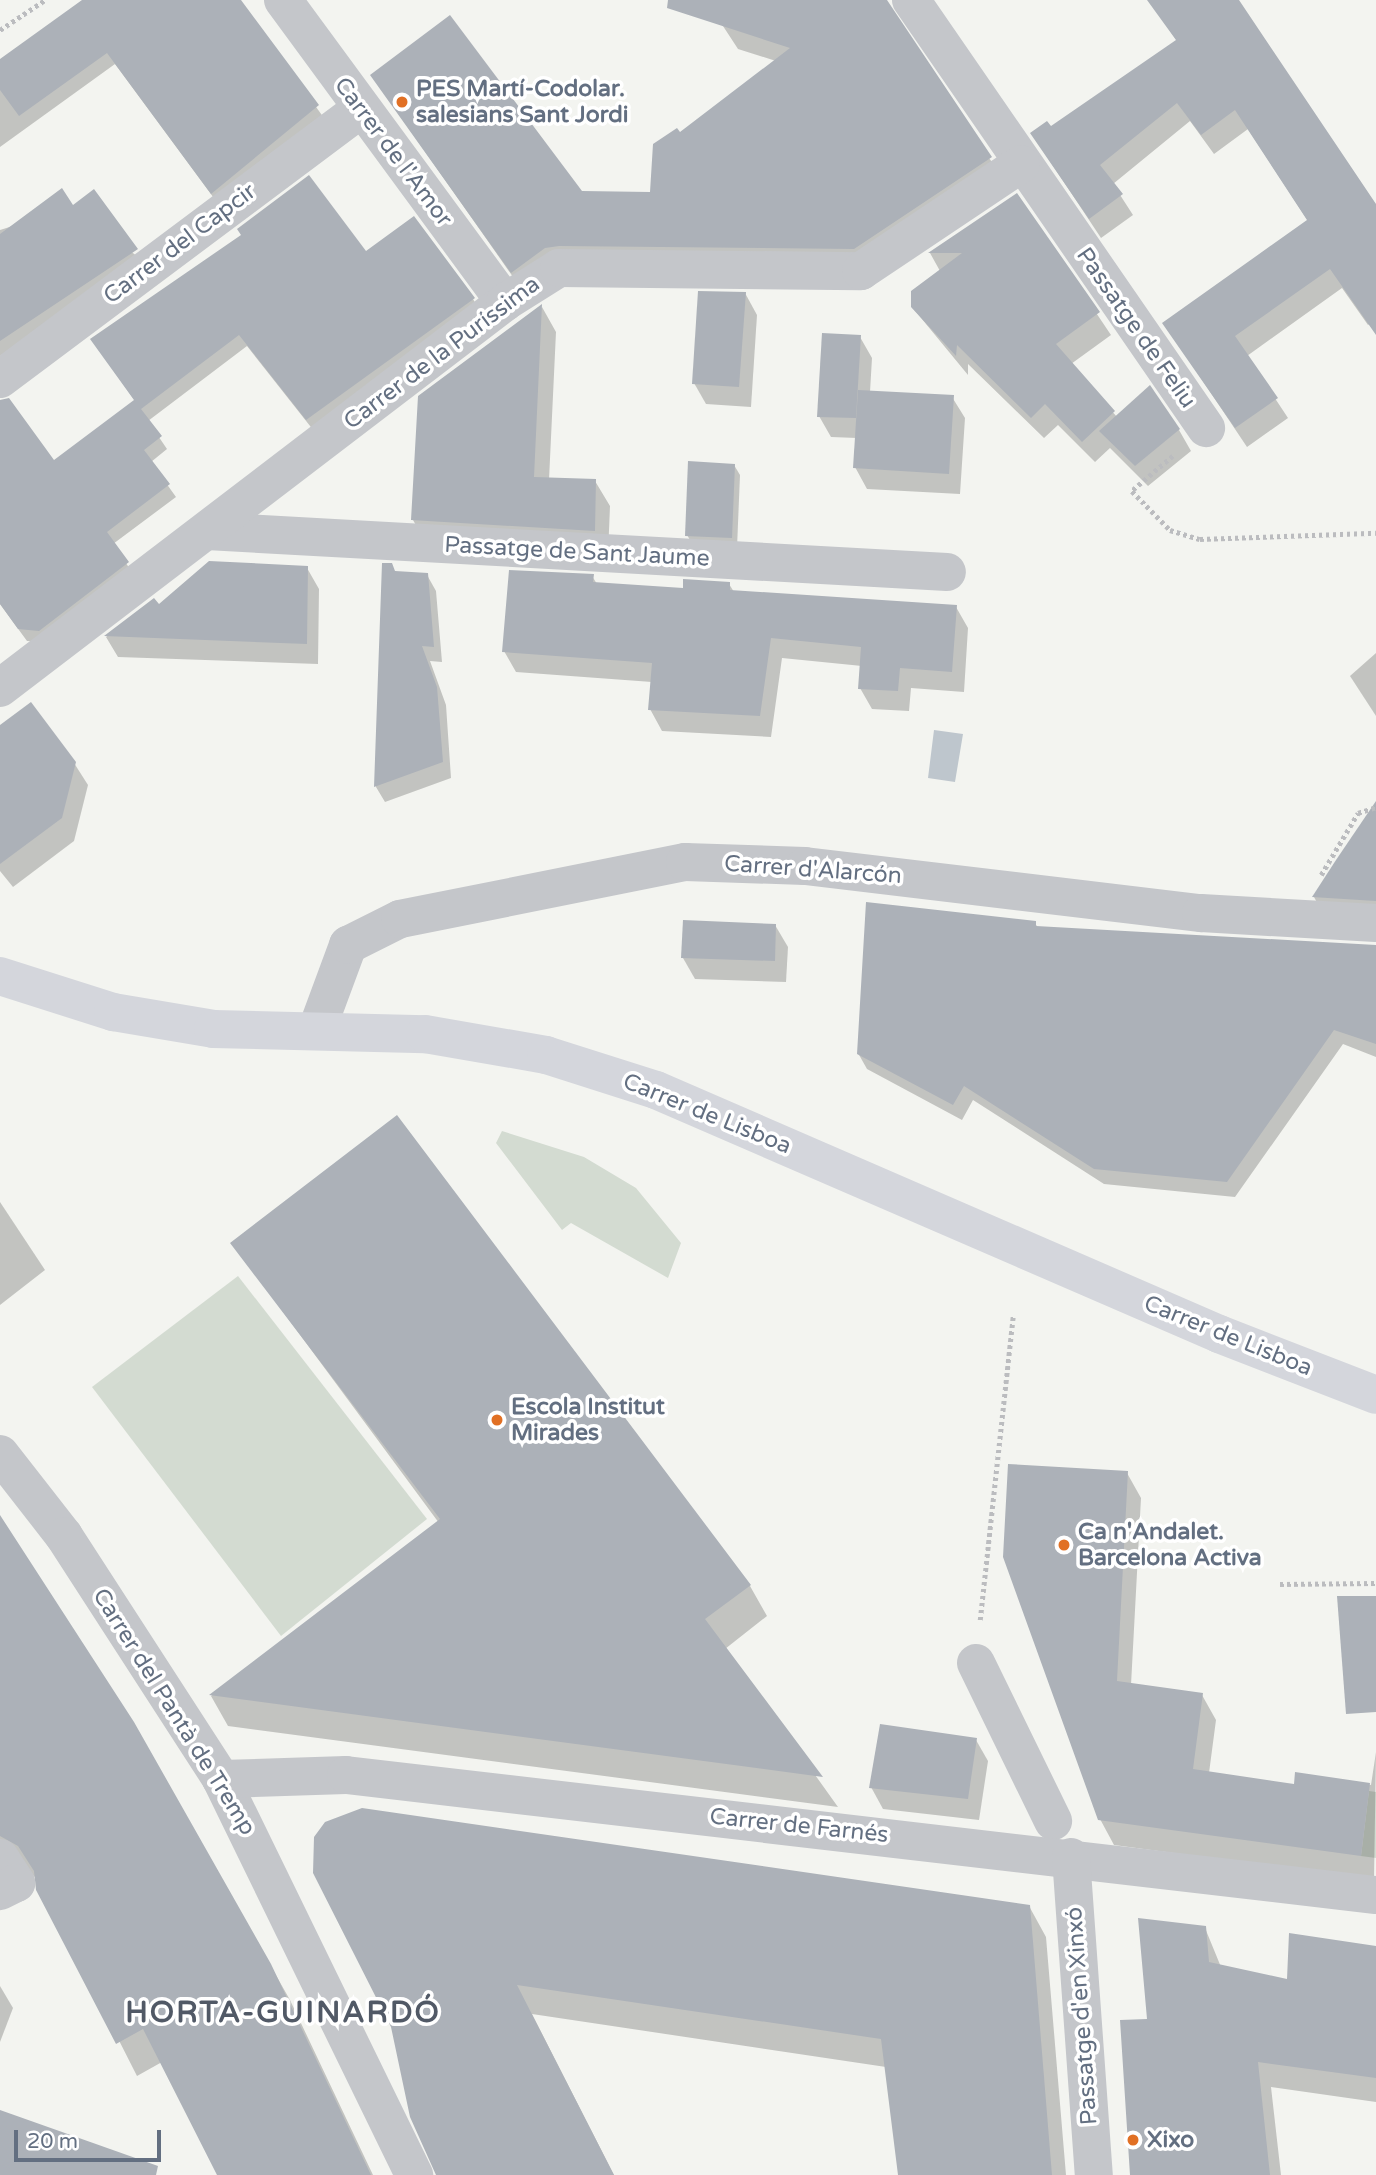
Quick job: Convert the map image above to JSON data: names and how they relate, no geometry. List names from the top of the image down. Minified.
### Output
{"streets":{"street":["Carrer de l'Amor","Carrer del Capcir","Passatge de Feliu","Carrer de la Puríssima","Passatge de Sant Jaume","Carrer d'Alarcón","Carrer de Lisboa","Carrer del Pantà de Tremp","Carrer de Farnés","Passatge d'en Xinxó"]},"crossings":[["Carrer de l'Amor","Carrer del Capcir"],["Carrer de l'Amor","Carrer de la Puríssima"],["Passatge de Feliu","Carrer de la Puríssima"],["Carrer de la Puríssima","Passatge de Sant Jaume"],["Carrer d'Alarcón","Carrer de Lisboa"],["Carrer del Pantà de Tremp","Carrer de Farnés"],["Carrer de Farnés","Passatge d'en Xinxó"]],"districts":["HORTA-GUINARDÓ"],"places":["PES Martí-Codolar. salesians Sant Jordi","Escola Institut Mirades","Ca n'Andalet. Barcelona Activa","Xixo"],"scale_bar":"20 m"}
